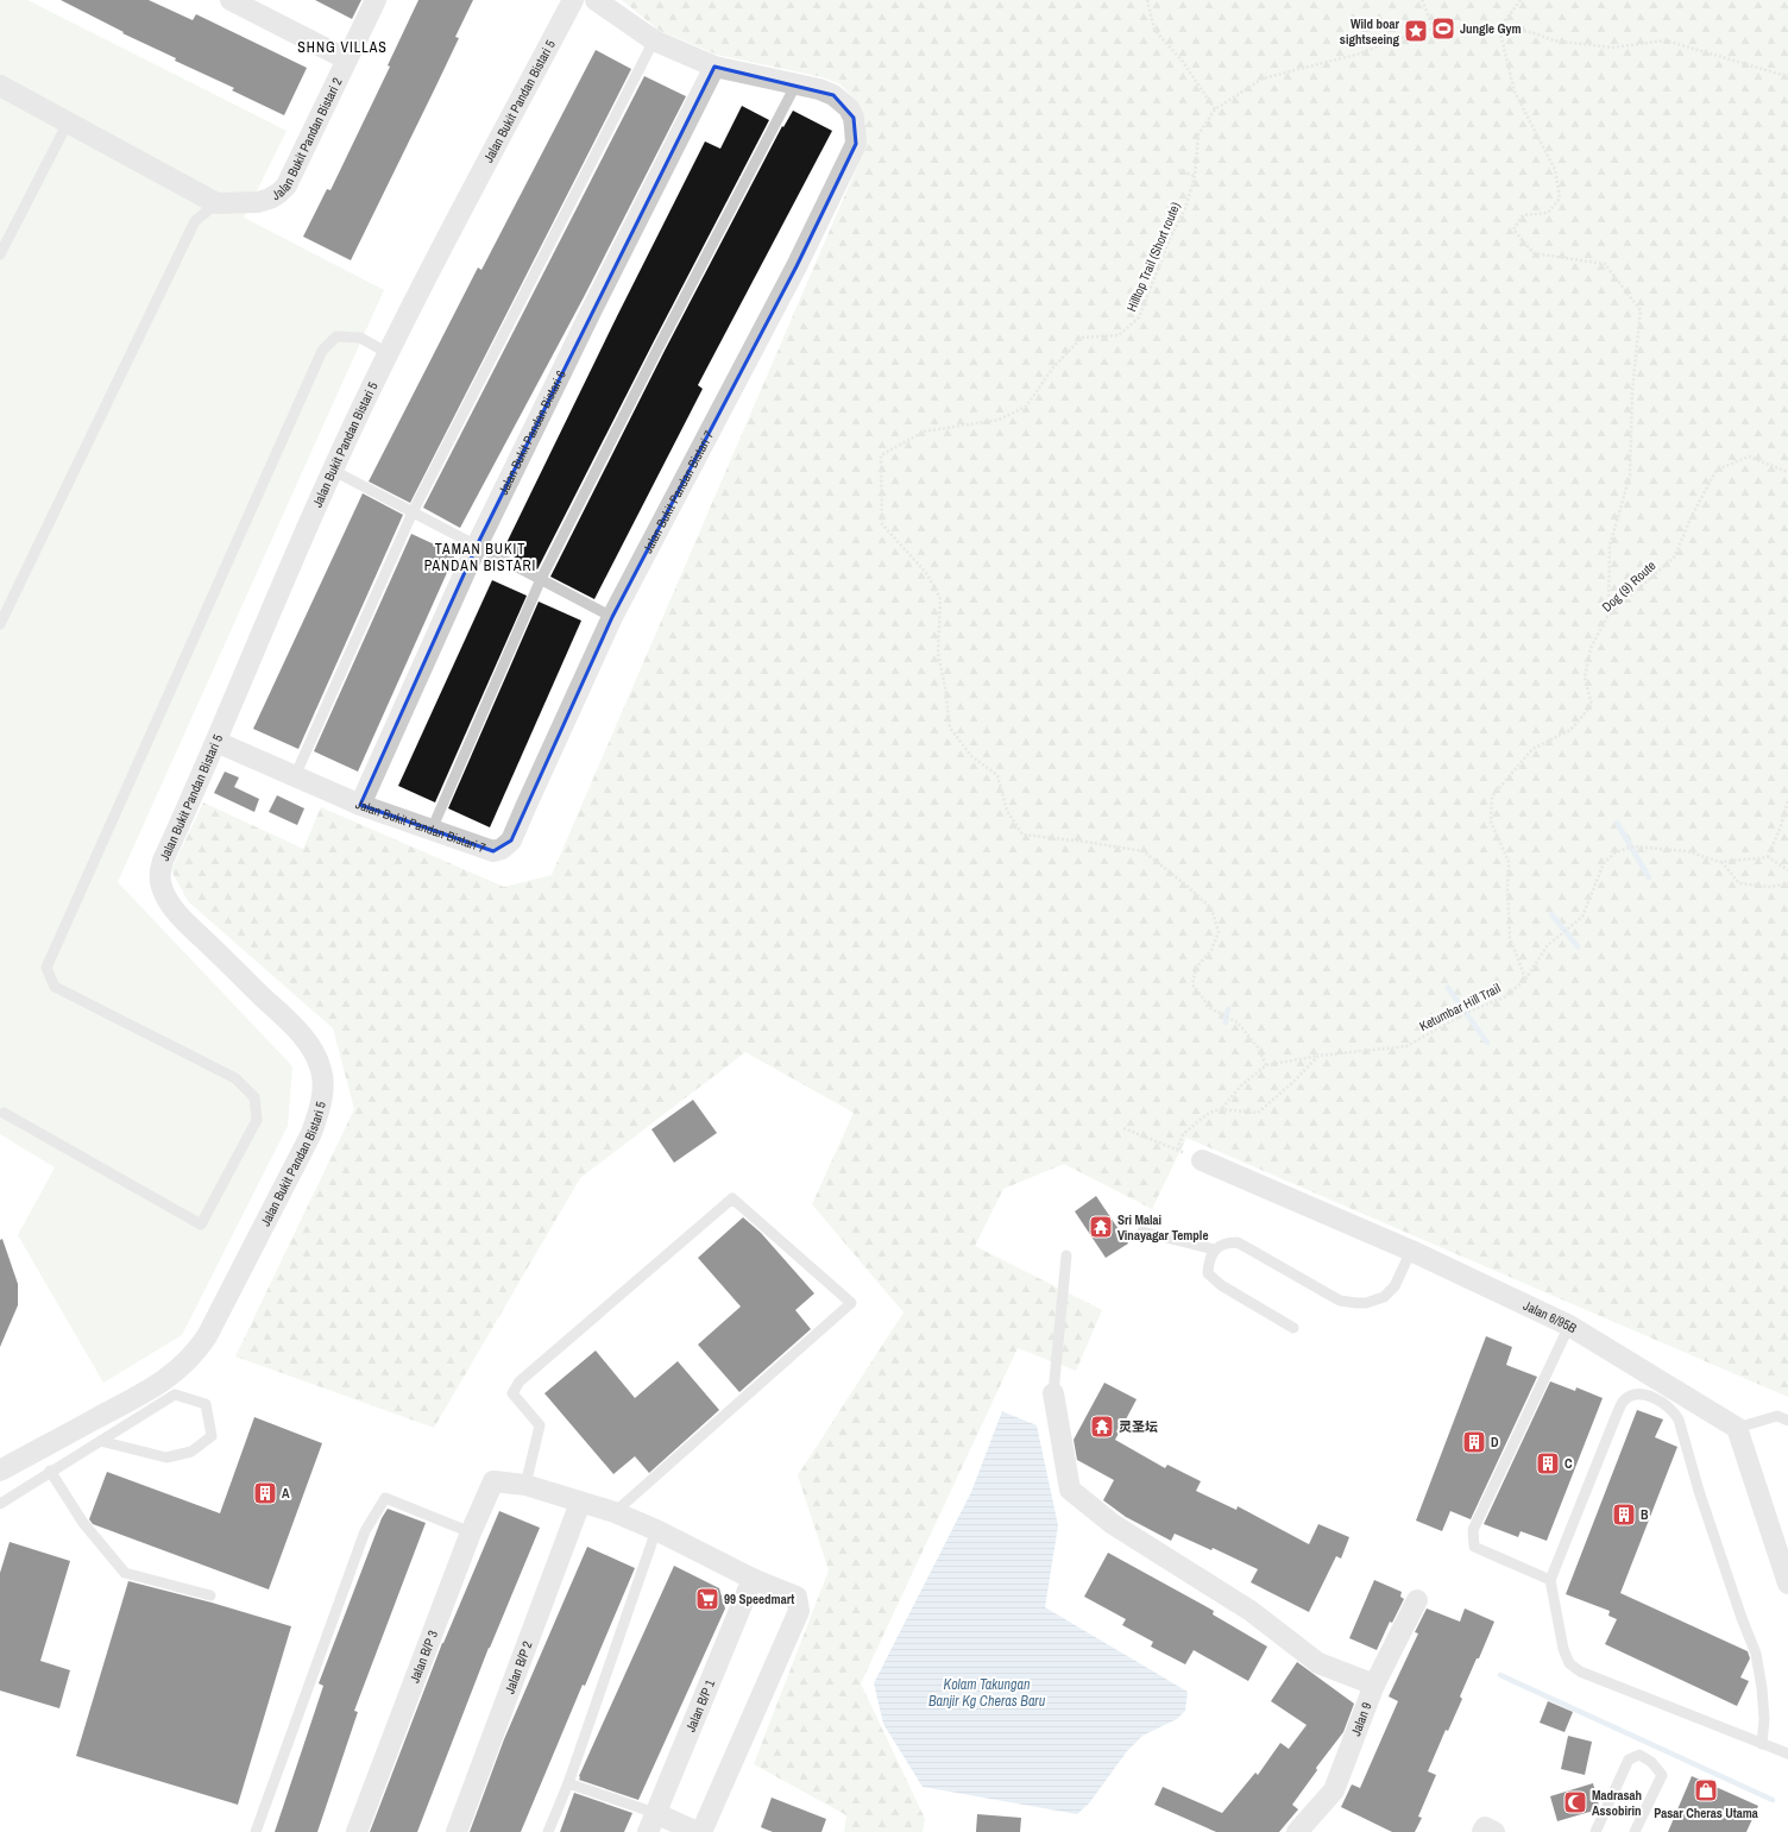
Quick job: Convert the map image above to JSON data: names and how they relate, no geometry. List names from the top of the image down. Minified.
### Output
{"streets":{"street":["Jalan Bukit Pandan Bistari 5","Jalan Bukit Pandan Bistari 2","Jalan Bukit Pandan Bistari 6","Jalan Bukit Pandan Bistari 7","Jalan 6/95B","Jalan B/P 3","Jalan B/P 2","Jalan B/P 1","Jalan 9"],"path":["Hilltop Trail (Short route)","Dog (9) Route","Ketumbar Hill Trail"]},"crossings":[["Jalan Bukit Pandan Bistari 5","Jalan Bukit Pandan Bistari 7"],["Hilltop Trail (Short route)","Ketumbar Hill Trail"],["Jalan Bukit Pandan Bistari 6","Jalan Bukit Pandan Bistari 7"],["Dog (9) Route","Ketumbar Hill Trail"]],"districts":["SHNG VILLAS","TAMAN BUKIT PANDAN BISTARI"],"water":["Kolam Takungan Banjir Kg Cheras Baru"],"places":{"sports":["Jungle Gym"],"place":["Wild boar sightseeing"],"temple":["Sri Malai Vinayagar Temple","灵圣坛"],"building":["D","C","A","B"],"supermarket":["99 Speedmart"],"shop":["Pasar Cheras Utama"],"mosque":["Madrasah Assobirin"]}}
